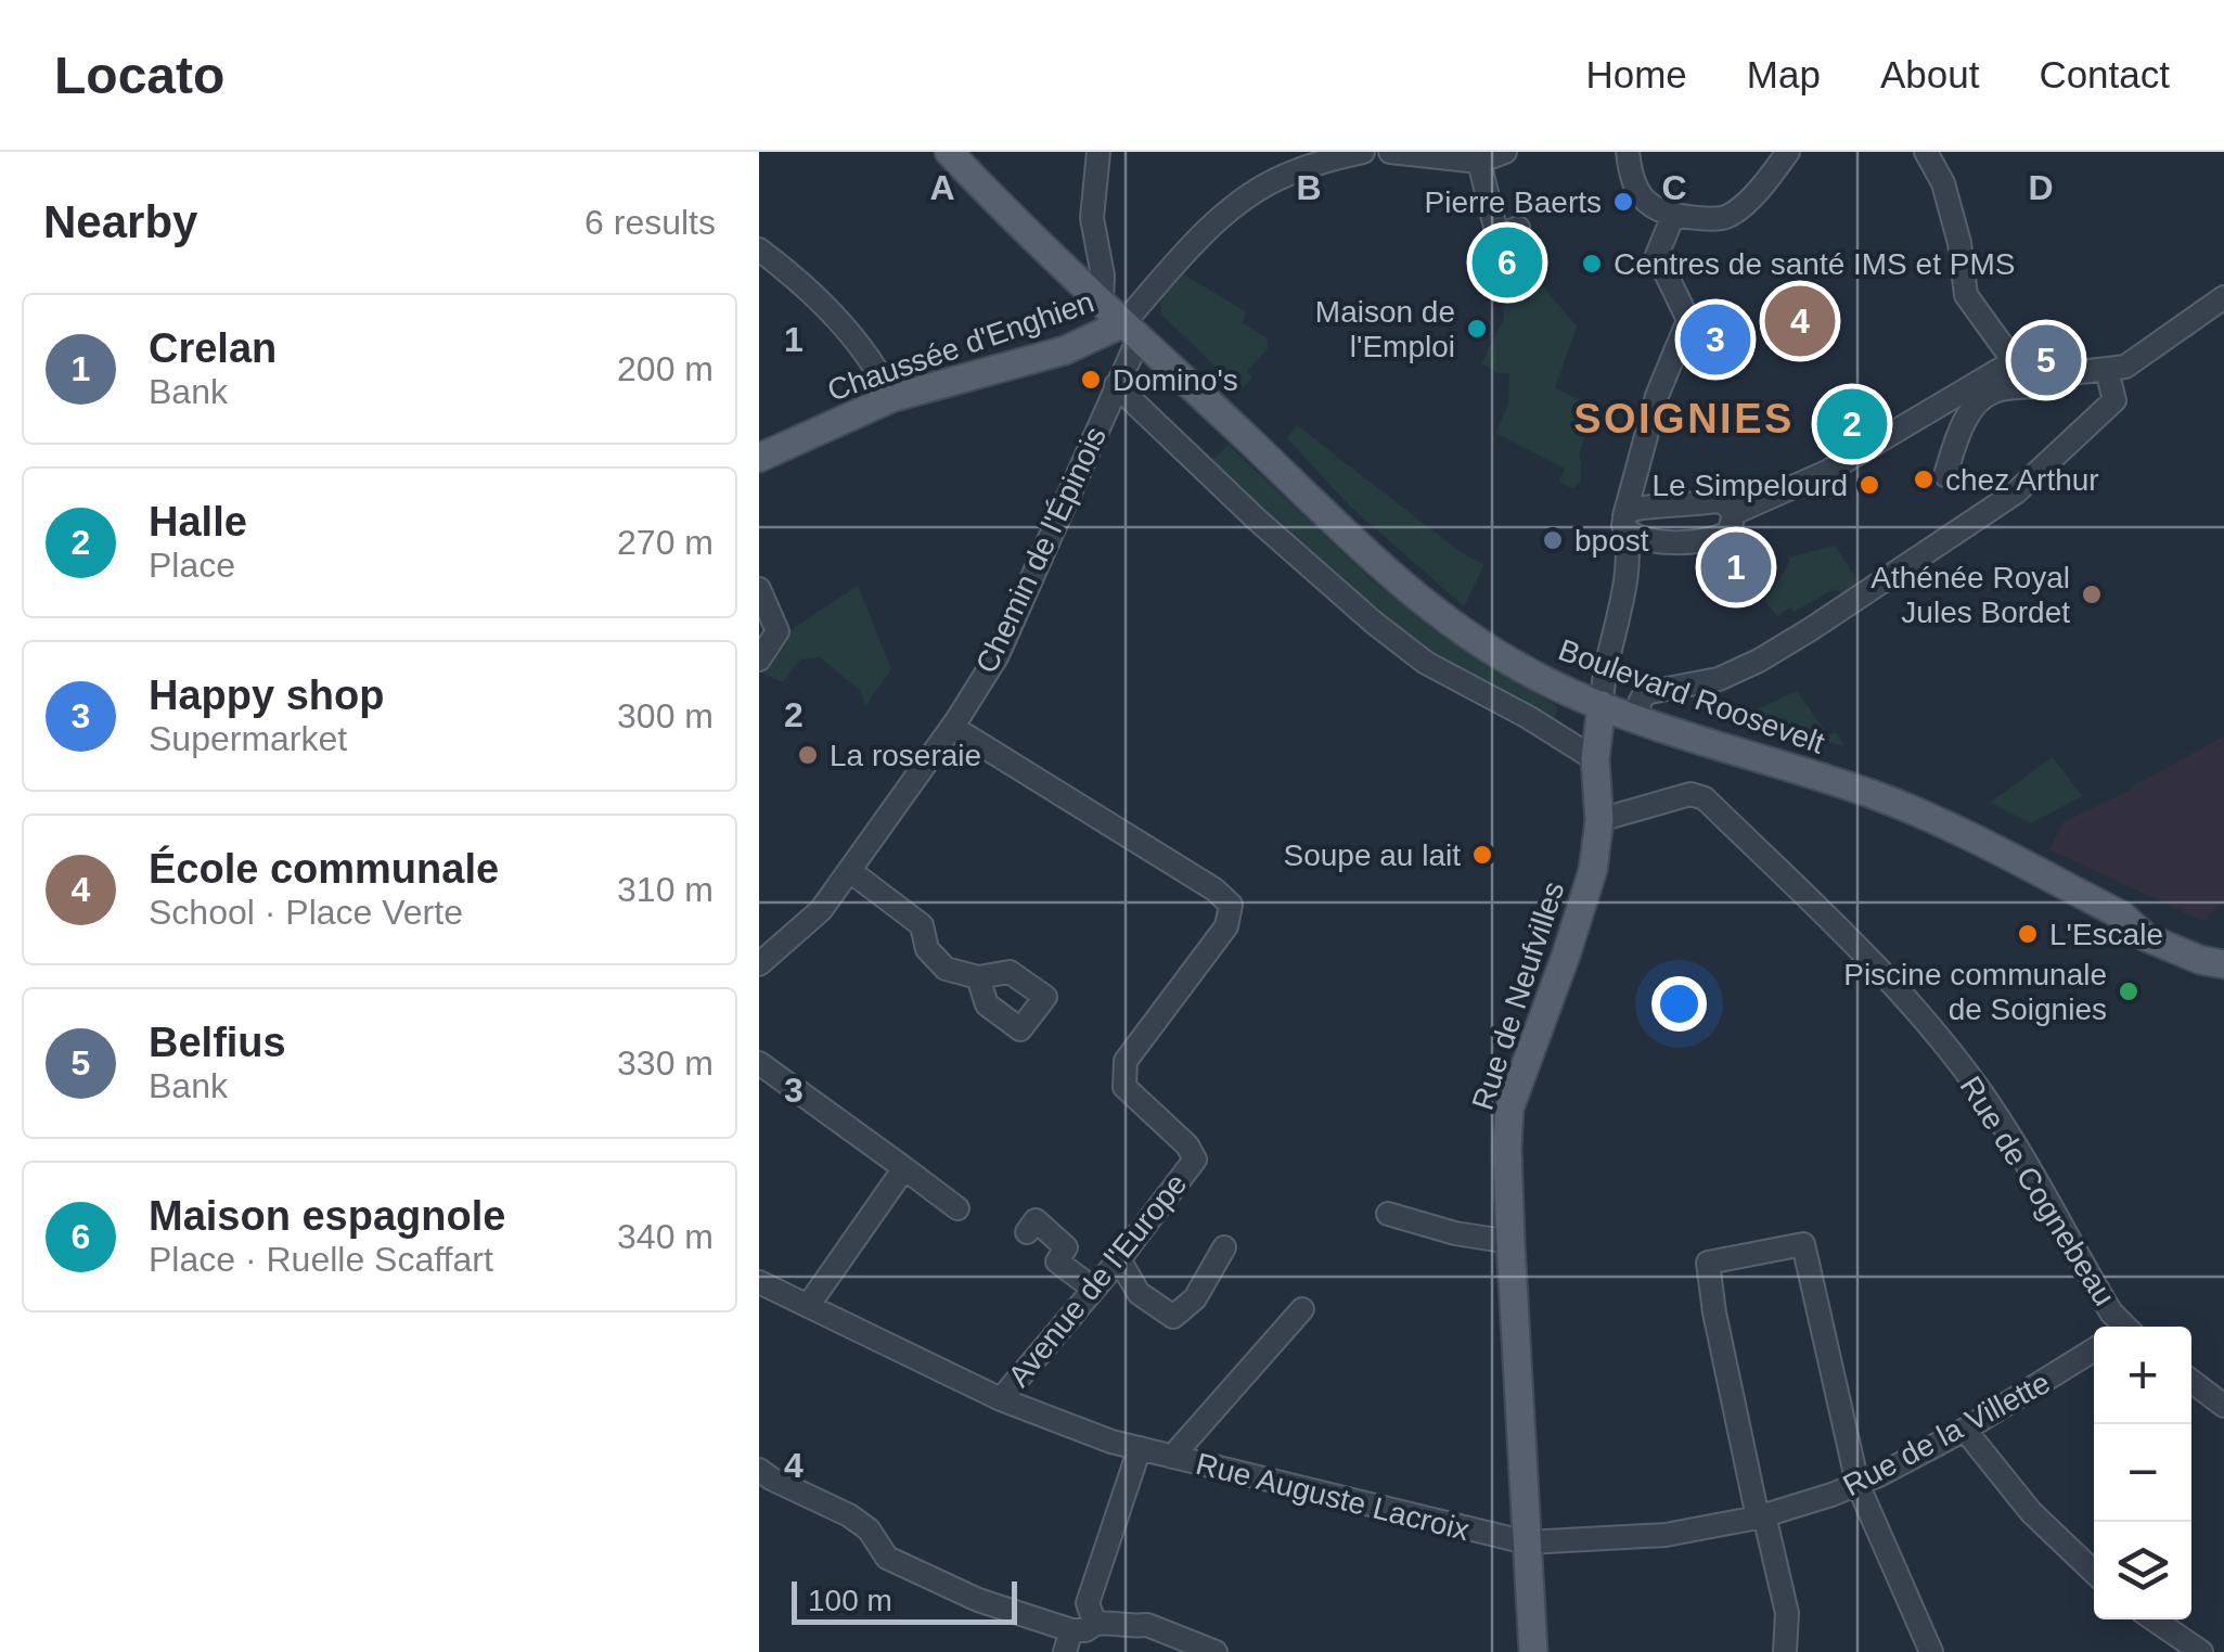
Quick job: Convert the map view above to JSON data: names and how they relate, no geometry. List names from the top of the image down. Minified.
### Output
{"streets":{"main road":["Chaussée d'Enghien","Boulevard Roosevelt","Rue de Neufvilles"],"street":["Chemin de l'Épinois","Rue de Cognebeau","Avenue de l'Europe","Rue de la Villette","Rue Auguste Lacroix"]},"crossings":[["Chaussée d'Enghien","Chemin de l'Épinois"],["Chaussée d'Enghien","Boulevard Roosevelt"],["Chemin de l'Épinois","Boulevard Roosevelt"],["Chemin de l'Épinois","Avenue de l'Europe"],["Boulevard Roosevelt","Rue de Neufvilles"],["Rue de Neufvilles","Rue de Cognebeau"],["Rue de Neufvilles","Rue de la Villette"],["Rue de Neufvilles","Rue Auguste Lacroix"],["Avenue de l'Europe","Rue Auguste Lacroix"],["Rue de la Villette","Rue Auguste Lacroix"]],"districts":["SOIGNIES"],"places":["Pierre Baerts","Centres de santé IMS et PMS","Maison de l'Emploi","Domino's","chez Arthur","Le Simpelourd","bpost","Athénée Royal Jules Bordet","La roseraie","Soupe au lait","L'Escale","Piscine communale de Soignies"],"scale_bar":"100 m","page":{"header":"Locato","nav":["Home","Map","About","Contact"],"heading":["Nearby","6 results"],"pins":["6","4","3","5","2","1"],"list":[{"mark":"1","name":"Crelan","note":"Bank","value":"200 m"},{"mark":"2","name":"Halle","note":"Place","value":"270 m"},{"mark":"3","name":"Happy shop","note":"Supermarket","value":"300 m"},{"mark":"4","name":"École communale","note":"School · Place Verte","value":"310 m"},{"mark":"5","name":"Belfius","note":"Bank","value":"330 m"},{"mark":"6","name":"Maison espagnole","note":"Place · Ruelle Scaffart","value":"340 m"}],"map_buttons":["+","−"],"scale":"100 m"},"grid":{"columns":["A","B","C","D"],"rows":["1","2","3","4"]}}
